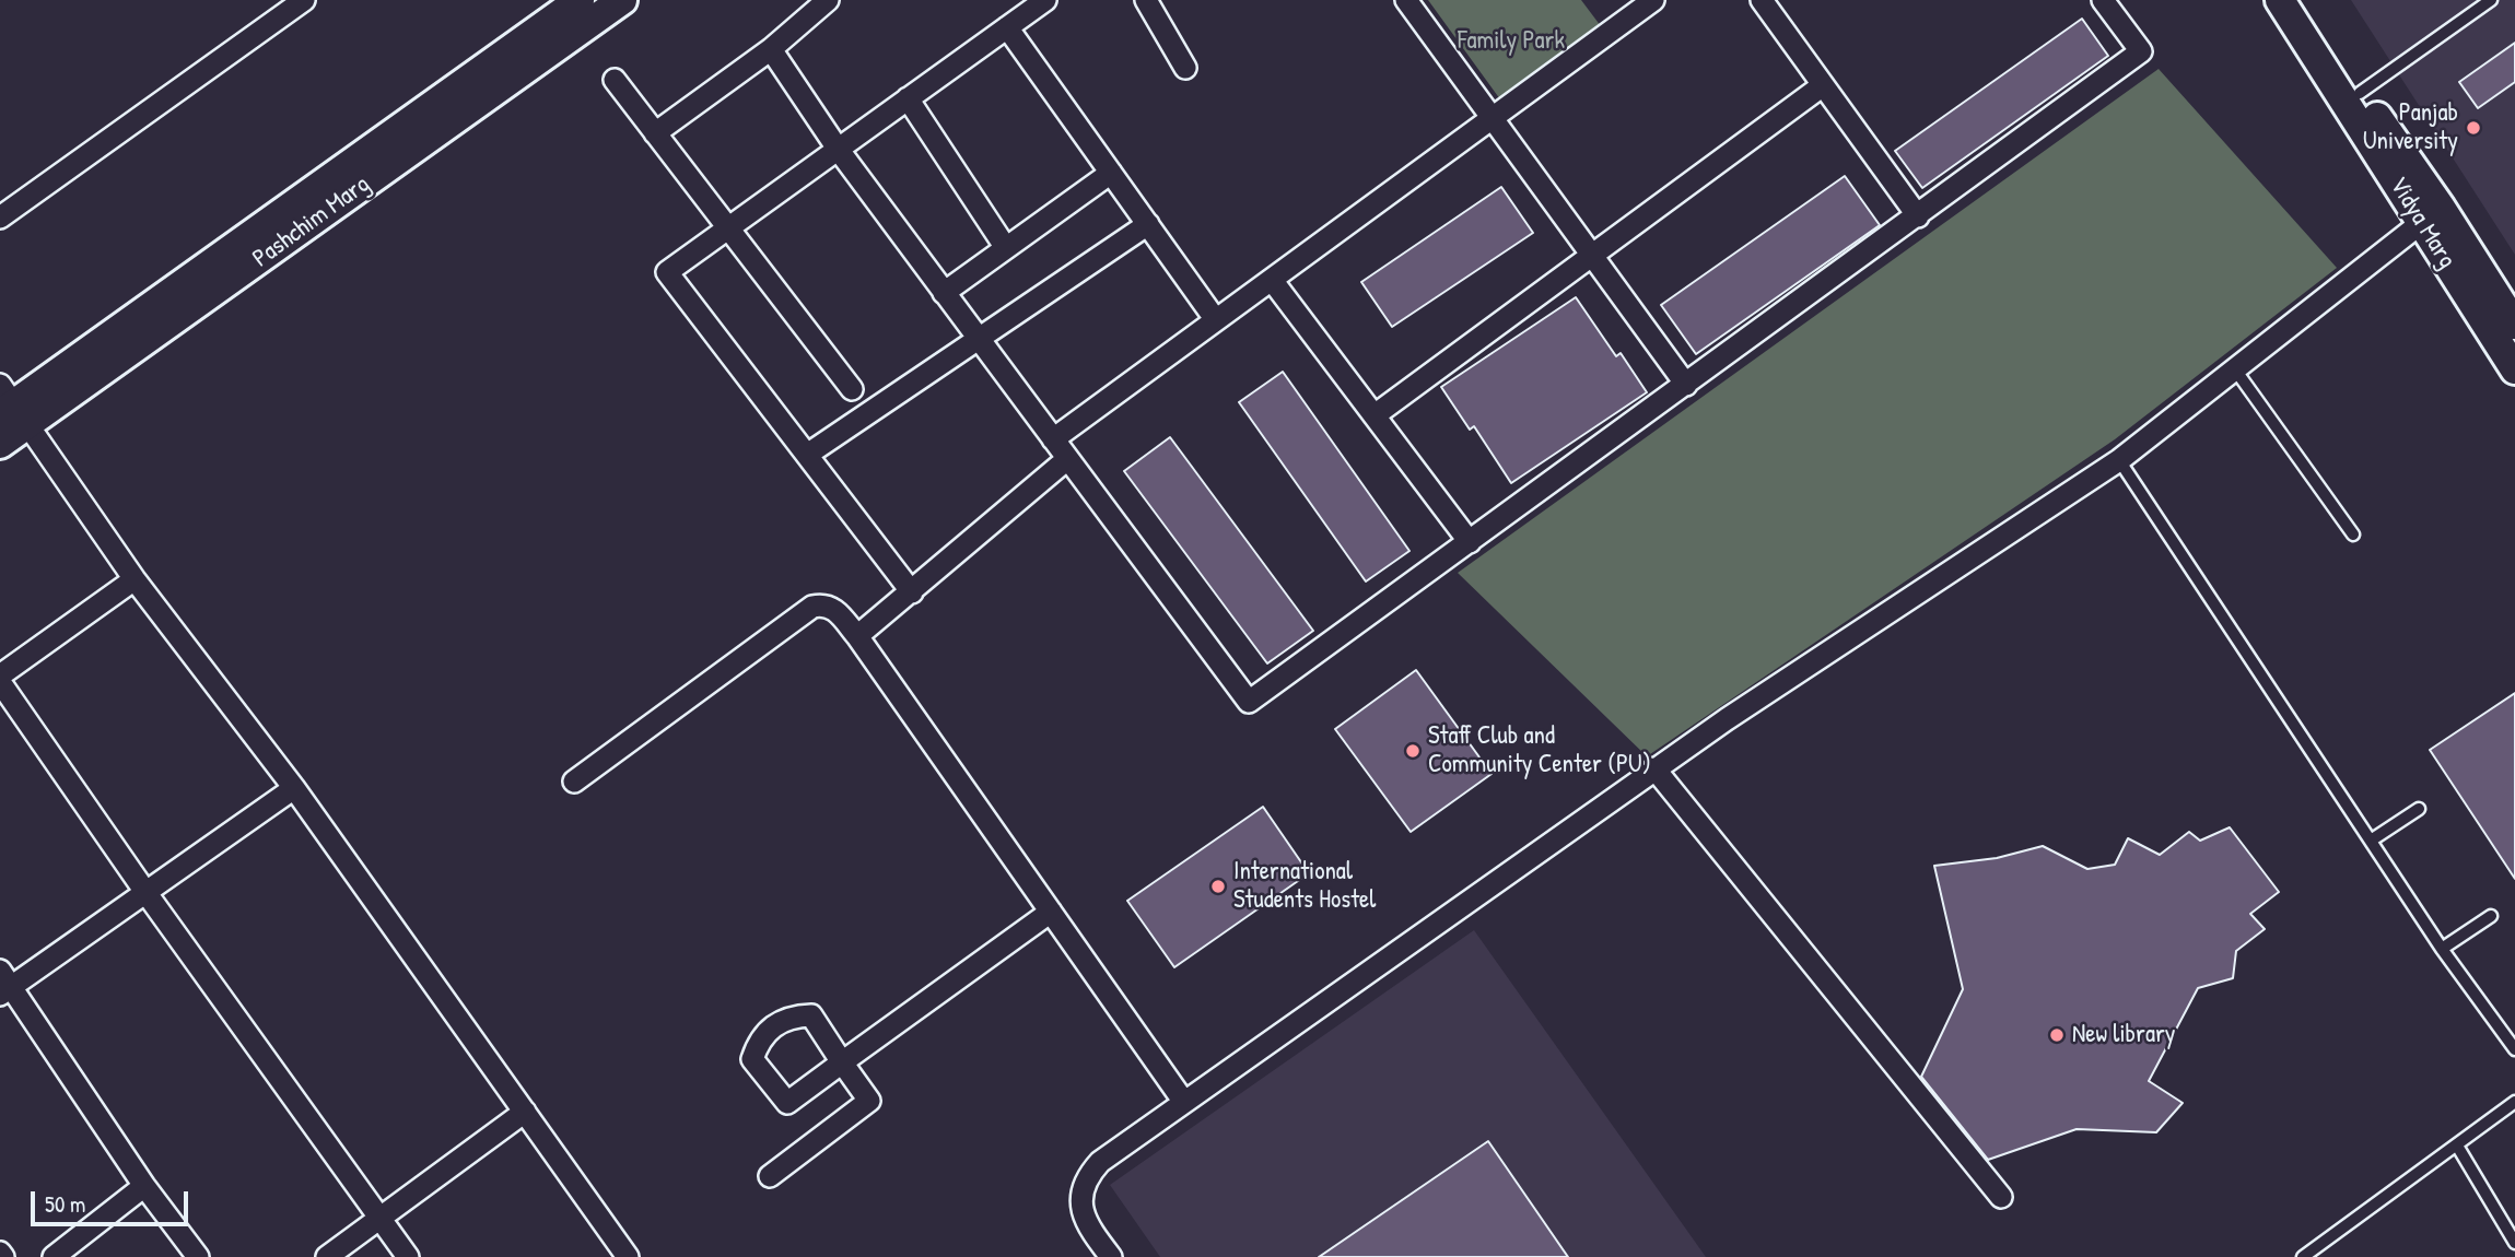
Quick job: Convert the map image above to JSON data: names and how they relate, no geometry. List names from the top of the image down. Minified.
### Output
{"streets":{"main road":["Pashchim Marg","Vidya Marg"]},"parks":["Family Park"],"places":["Panjab University","Staff Club and Community Center (PU)","International Students Hostel","New library"],"scale_bar":"50 m"}
